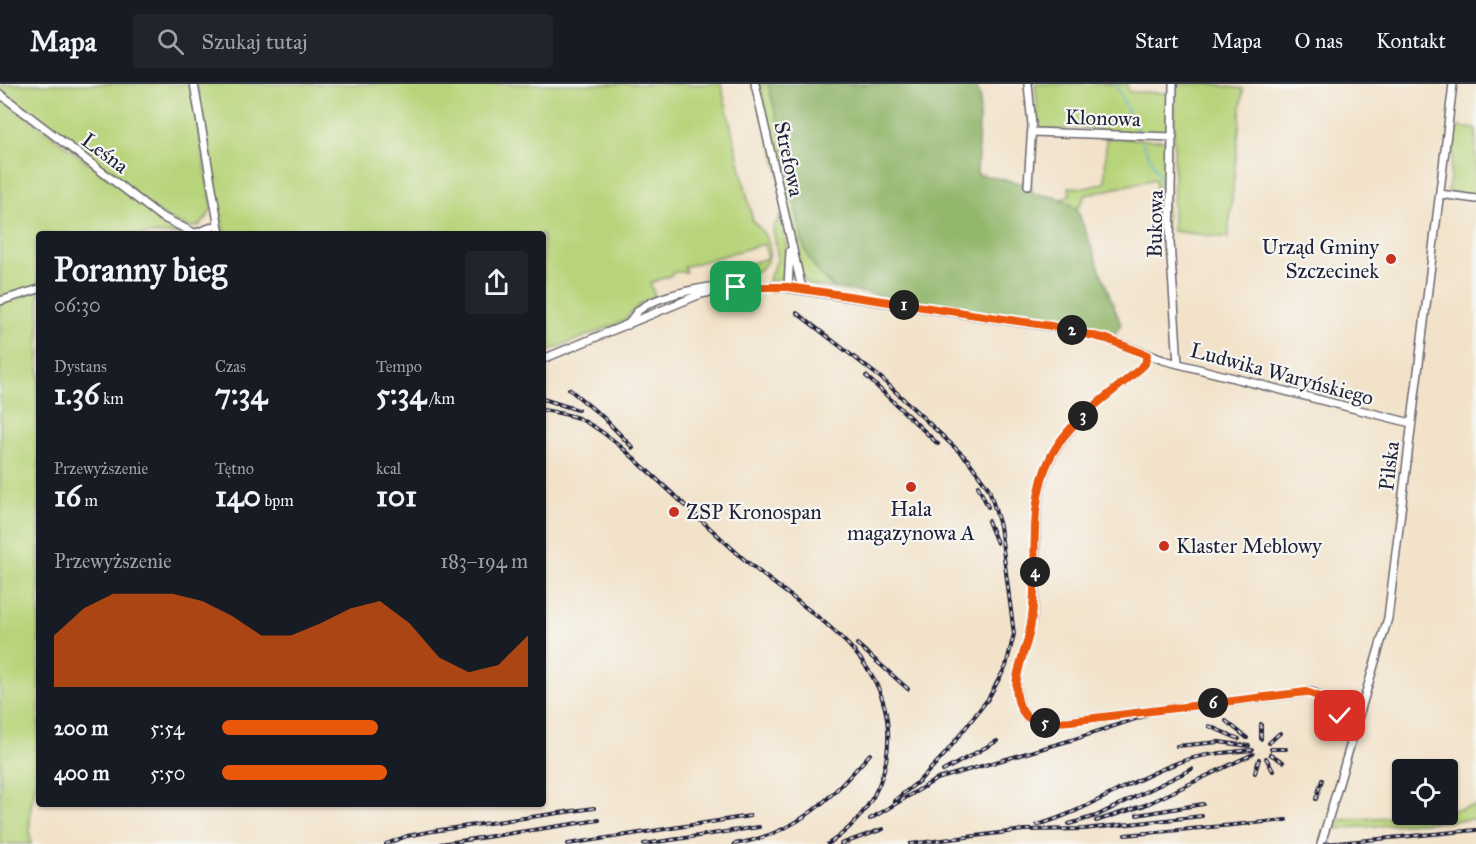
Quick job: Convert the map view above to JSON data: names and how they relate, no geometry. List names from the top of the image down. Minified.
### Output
{"streets":{"street":["Klonowa","Leśna","Strefowa","Bukowa","Ludwika Waryńskiego","Pilska"]},"crossings":[["Klonowa","Bukowa"],["Strefowa","Ludwika Waryńskiego"],["Bukowa","Ludwika Waryńskiego"],["Ludwika Waryńskiego","Pilska"]],"places":["Urząd Gminy Szczecinek","Hala magazynowa A","ZSP Kronospan","Klaster Meblowy"],"page":{"header":"Mapa","search":"Szukaj tutaj","nav":["Start","Mapa","O nas","Kontakt"],"heading":["Poranny bieg","06:30"],"pins":["1","2","3","4","6","5"],"stats":[["Dystans","1.36 km"],["Czas","7:34"],["Tempo","5:34 /km"],["Przewyższenie","16 m"],["Tętno","140 bpm"],["kcal","101"]],"chart":["Przewyższenie","183–194 m"],"list":[{"name":"200 m","note":"5:54"},{"name":"400 m","note":"5:50"}]}}
